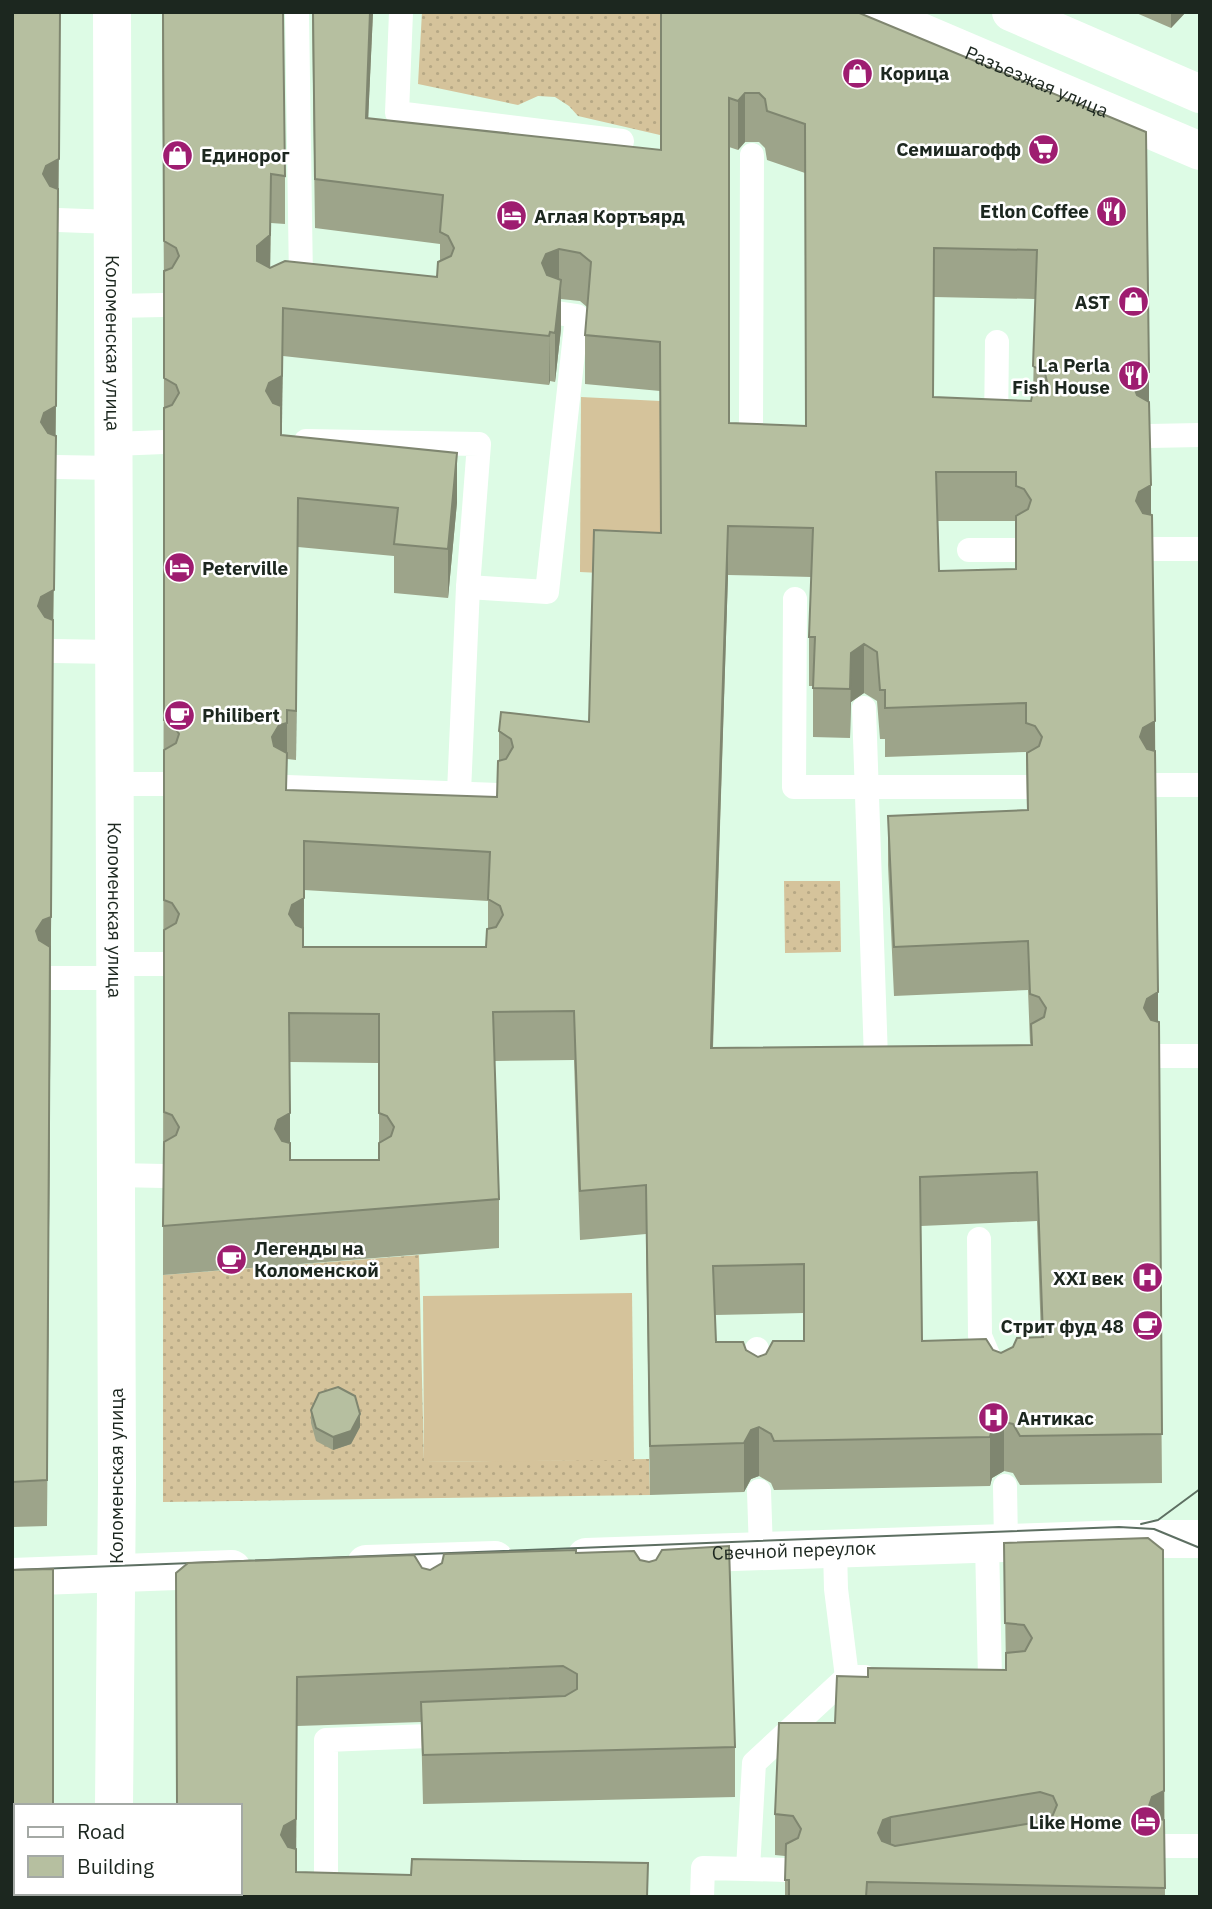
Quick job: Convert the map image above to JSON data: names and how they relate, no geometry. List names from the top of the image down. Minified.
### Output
{"streets":{"street":["Разъезжая улица","Коломенская улица","Свечной переулок"]},"places":{"shop":["Корица","Единорог","AST"],"supermarket":["Семишагофф"],"restaurant":["Etlon Coffee","La Perla Fish House"],"hotel":["Аглая Кортъярд","Peterville","Like Home"],"cafe":["Philibert","Легенды на Коломенской","Стрит фуд 48"],"hospital":["XXI век","Антикас"]},"legend":["Road","Building"]}
